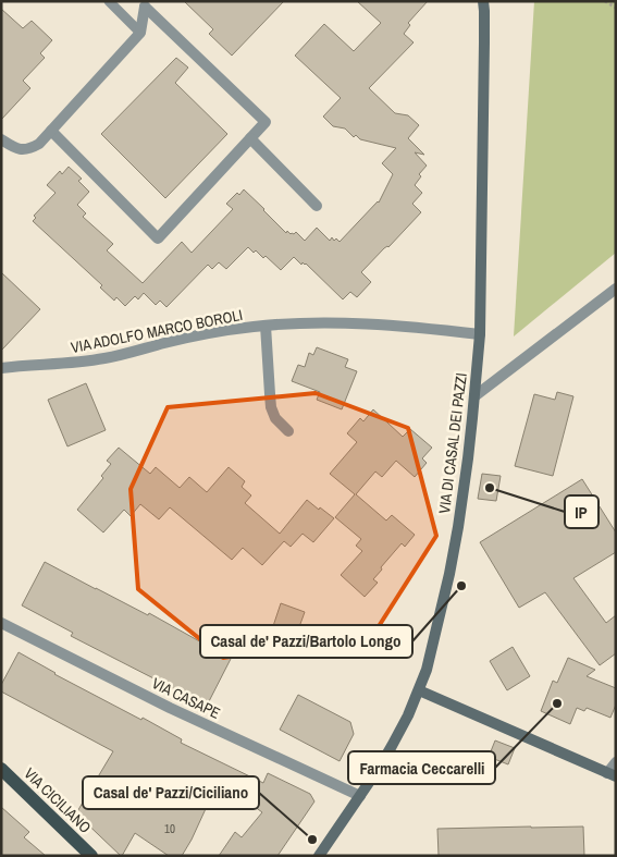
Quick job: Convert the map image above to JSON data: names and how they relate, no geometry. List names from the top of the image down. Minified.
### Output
{"streets":{"main road":["VIA CICILIANO"],"street":["VIA ADOLFO MARCO BOROLI","VIA DI CASAL DEI PAZZI","VIA CASAPE"]},"crossings":[["VIA ADOLFO MARCO BOROLI","VIA DI CASAL DEI PAZZI"],["VIA DI CASAL DEI PAZZI","VIA CASAPE"]],"places":["IP","Casal de' Pazzi/Bartolo Longo","Farmacia Ceccarelli","Casal de' Pazzi/Ciciliano"],"house_numbers":["10"]}
